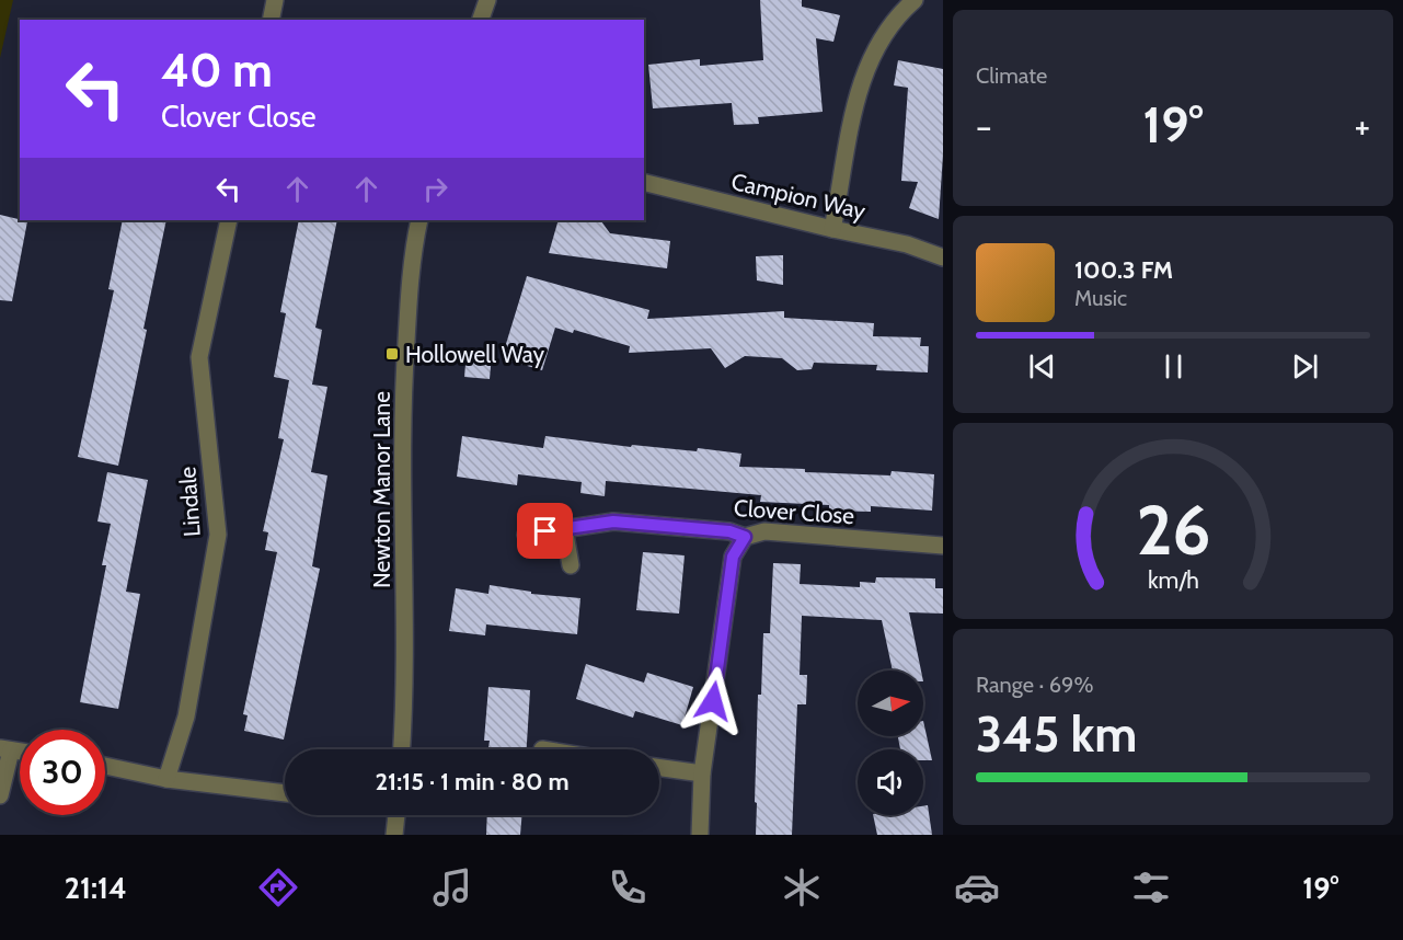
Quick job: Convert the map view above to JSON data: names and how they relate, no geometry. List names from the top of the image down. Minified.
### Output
{"streets":{"street":["Campion Way","Newton Manor Lane","Lindale","Clover Close"]},"places":{"transit":["Hollowell Way"]},"north":"right","page":{"tile":["Climate",["Range · 69%","345 km"]],"turn":["40 m","Clover Close"],"heat":["−","19°","+"],"song":["100.3 FM","Music"],"limit":"30","trip":"21:15 · 1 min · 80 m","tabs":["21:14","19°"],"gauge":["26","km/h"]}}
